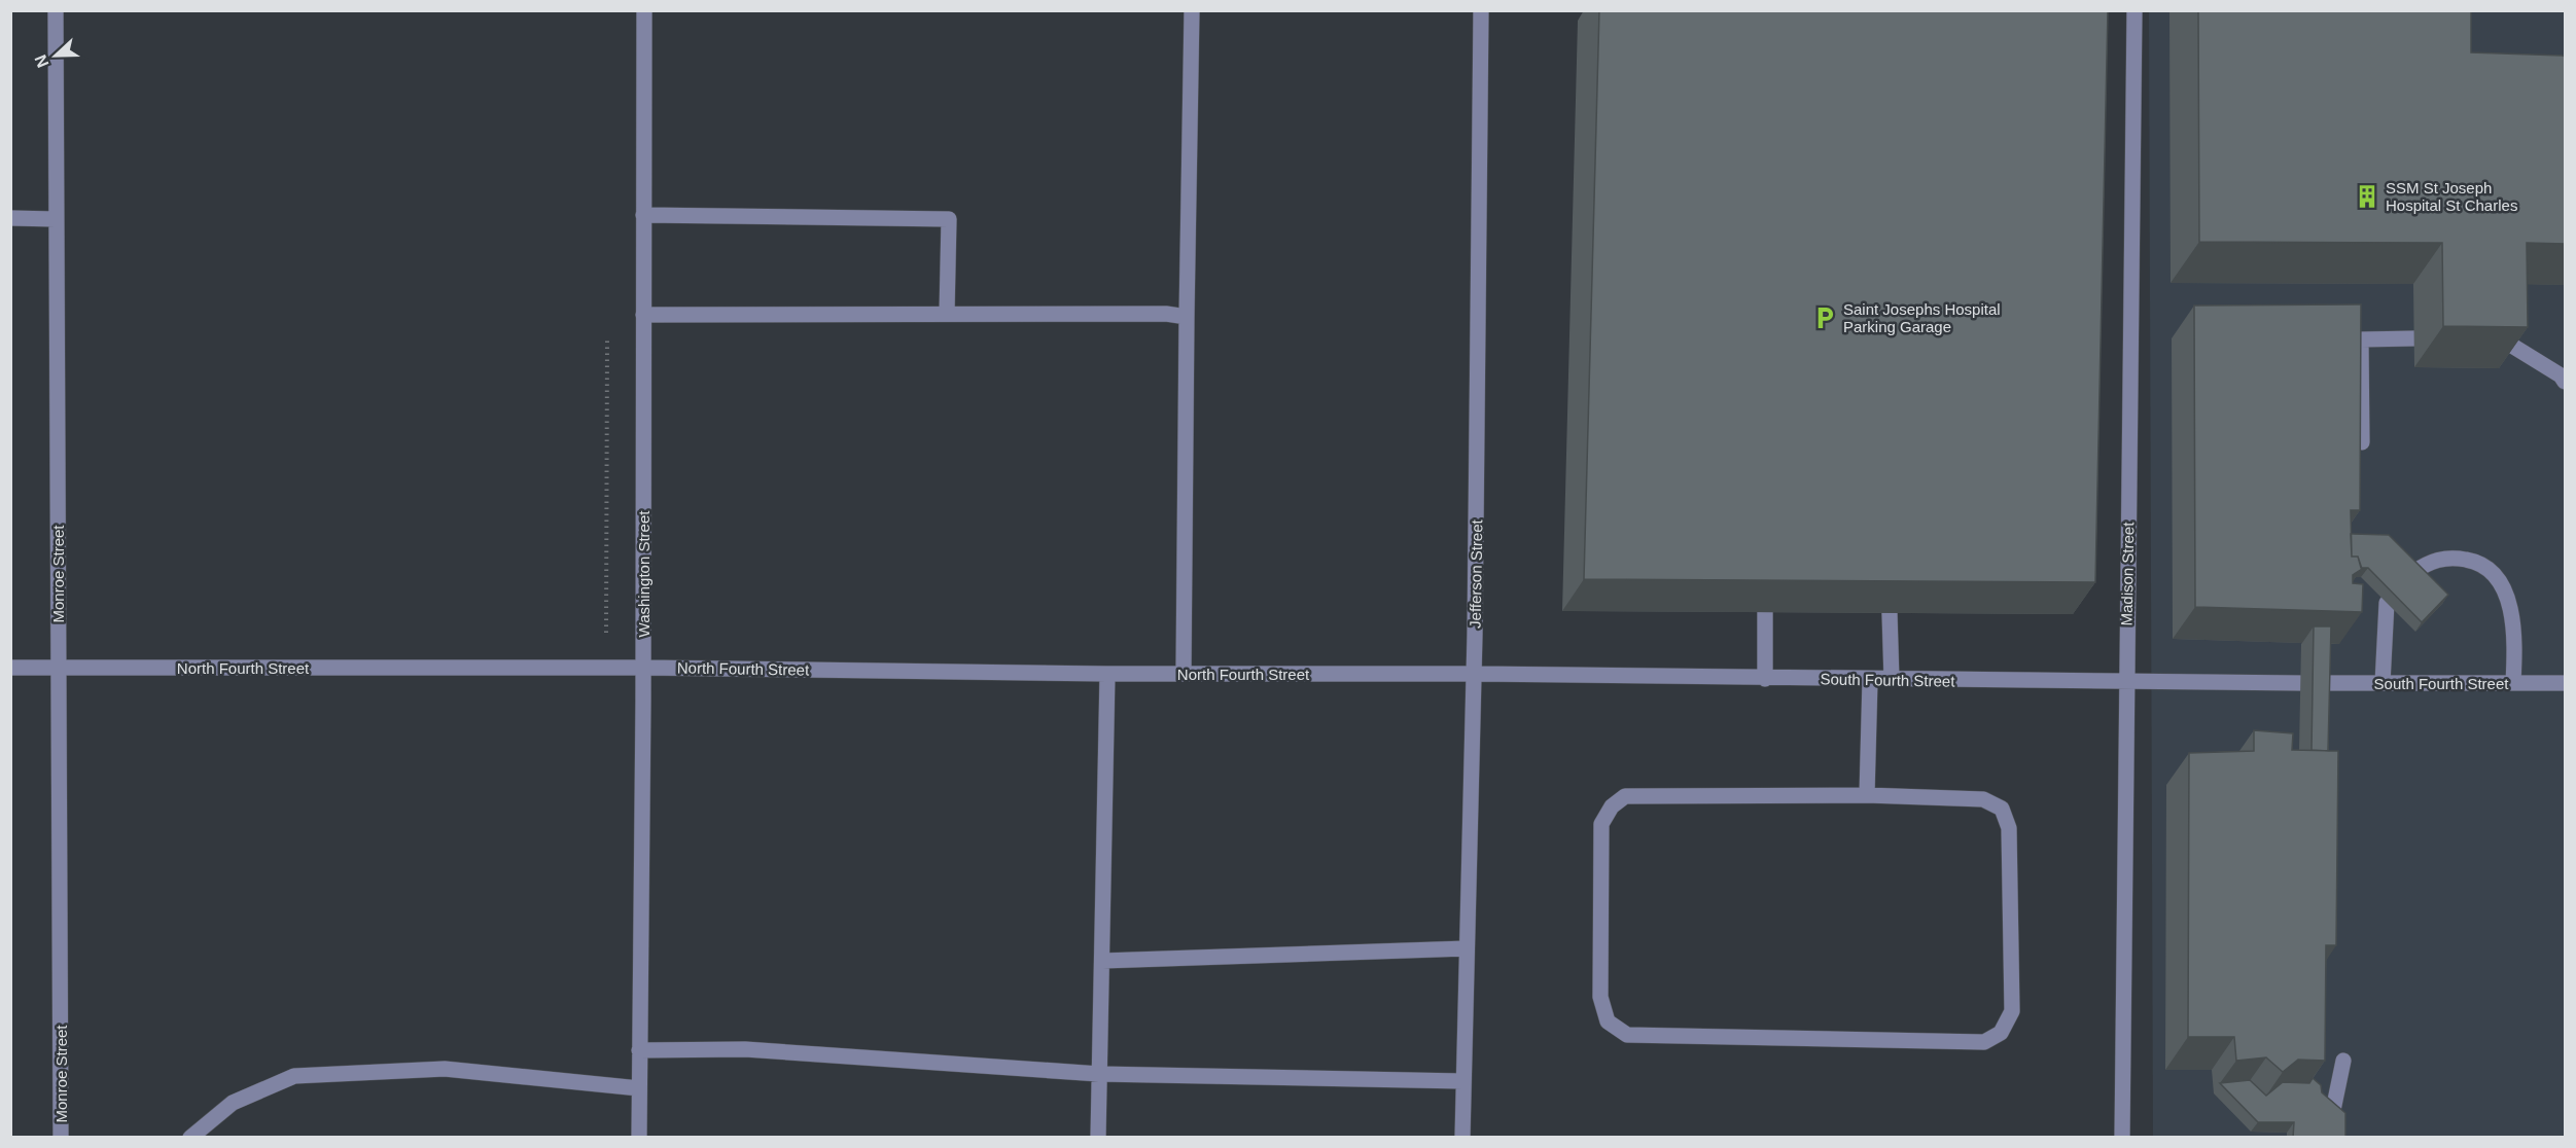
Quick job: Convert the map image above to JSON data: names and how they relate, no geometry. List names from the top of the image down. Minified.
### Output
{"streets":{"street":["Monroe Street","Washington Street","Jefferson Street","Madison Street","North Fourth Street","South Fourth Street"]},"crossings":[["Monroe Street","North Fourth Street"],["Washington Street","North Fourth Street"],["Jefferson Street","North Fourth Street"],["Jefferson Street","South Fourth Street"],["Madison Street","South Fourth Street"],["North Fourth Street","South Fourth Street"]],"places":{"building":["SSM St Joseph Hospital St Charles"],"parking":["Saint Josephs Hospital Parking Garage"]},"north":"left"}
